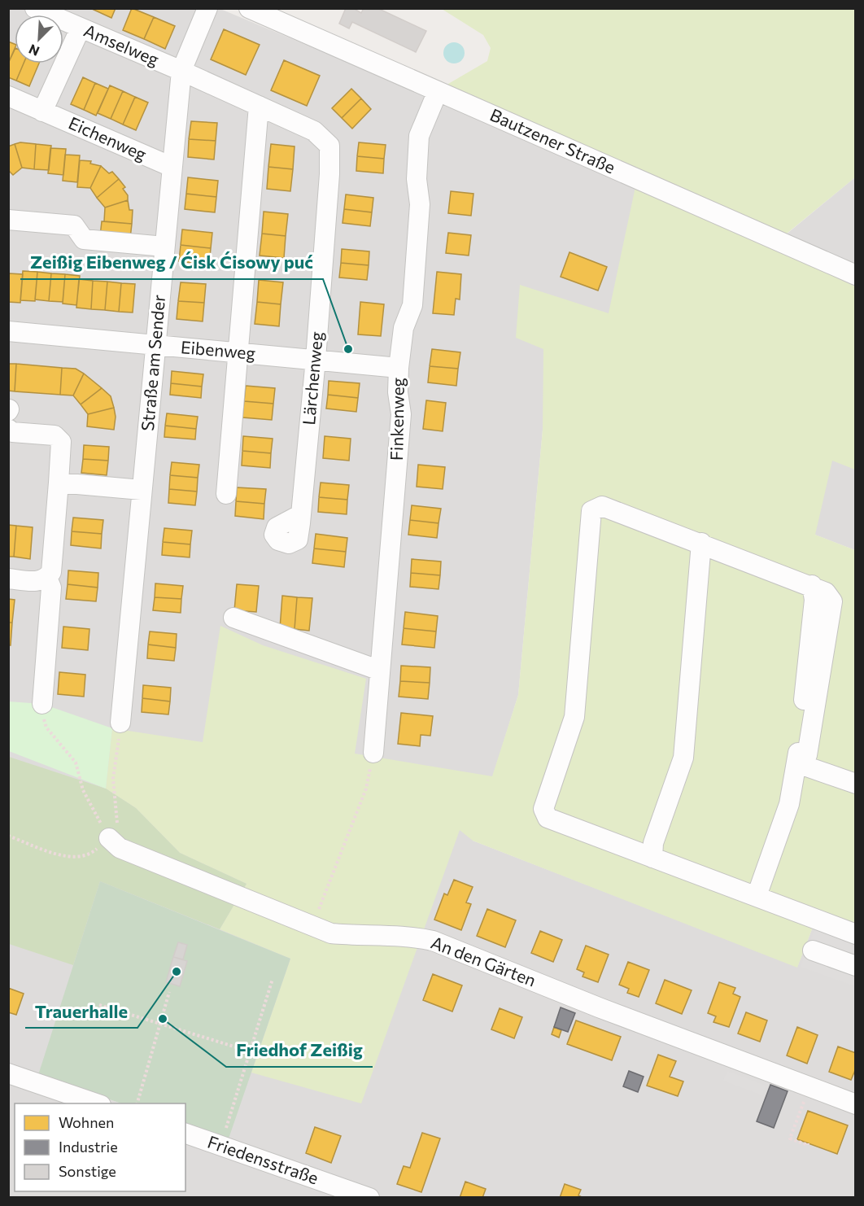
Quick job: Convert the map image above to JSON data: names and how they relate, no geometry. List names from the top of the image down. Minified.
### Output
{"streets":{"street":["Amselweg","Eichenweg","Bautzener Straße","Eibenweg","Straße am Sender","Lärchenweg","Finkenweg","An den Gärten","Friedensstraße"]},"crossings":[["Amselweg","Straße am Sender"],["Amselweg","Lärchenweg"],["Eichenweg","Straße am Sender"],["Bautzener Straße","Finkenweg"],["Eibenweg","Straße am Sender"],["Eibenweg","Lärchenweg"],["Eibenweg","Finkenweg"],["Straße am Sender","Lärchenweg"]],"places":["Zeißig Eibenweg / Ćisk Ćisowy puć","Trauerhalle","Friedhof Zeißig"],"legend":["Wohnen","Industrie","Sonstige"],"north":"bottom left"}
